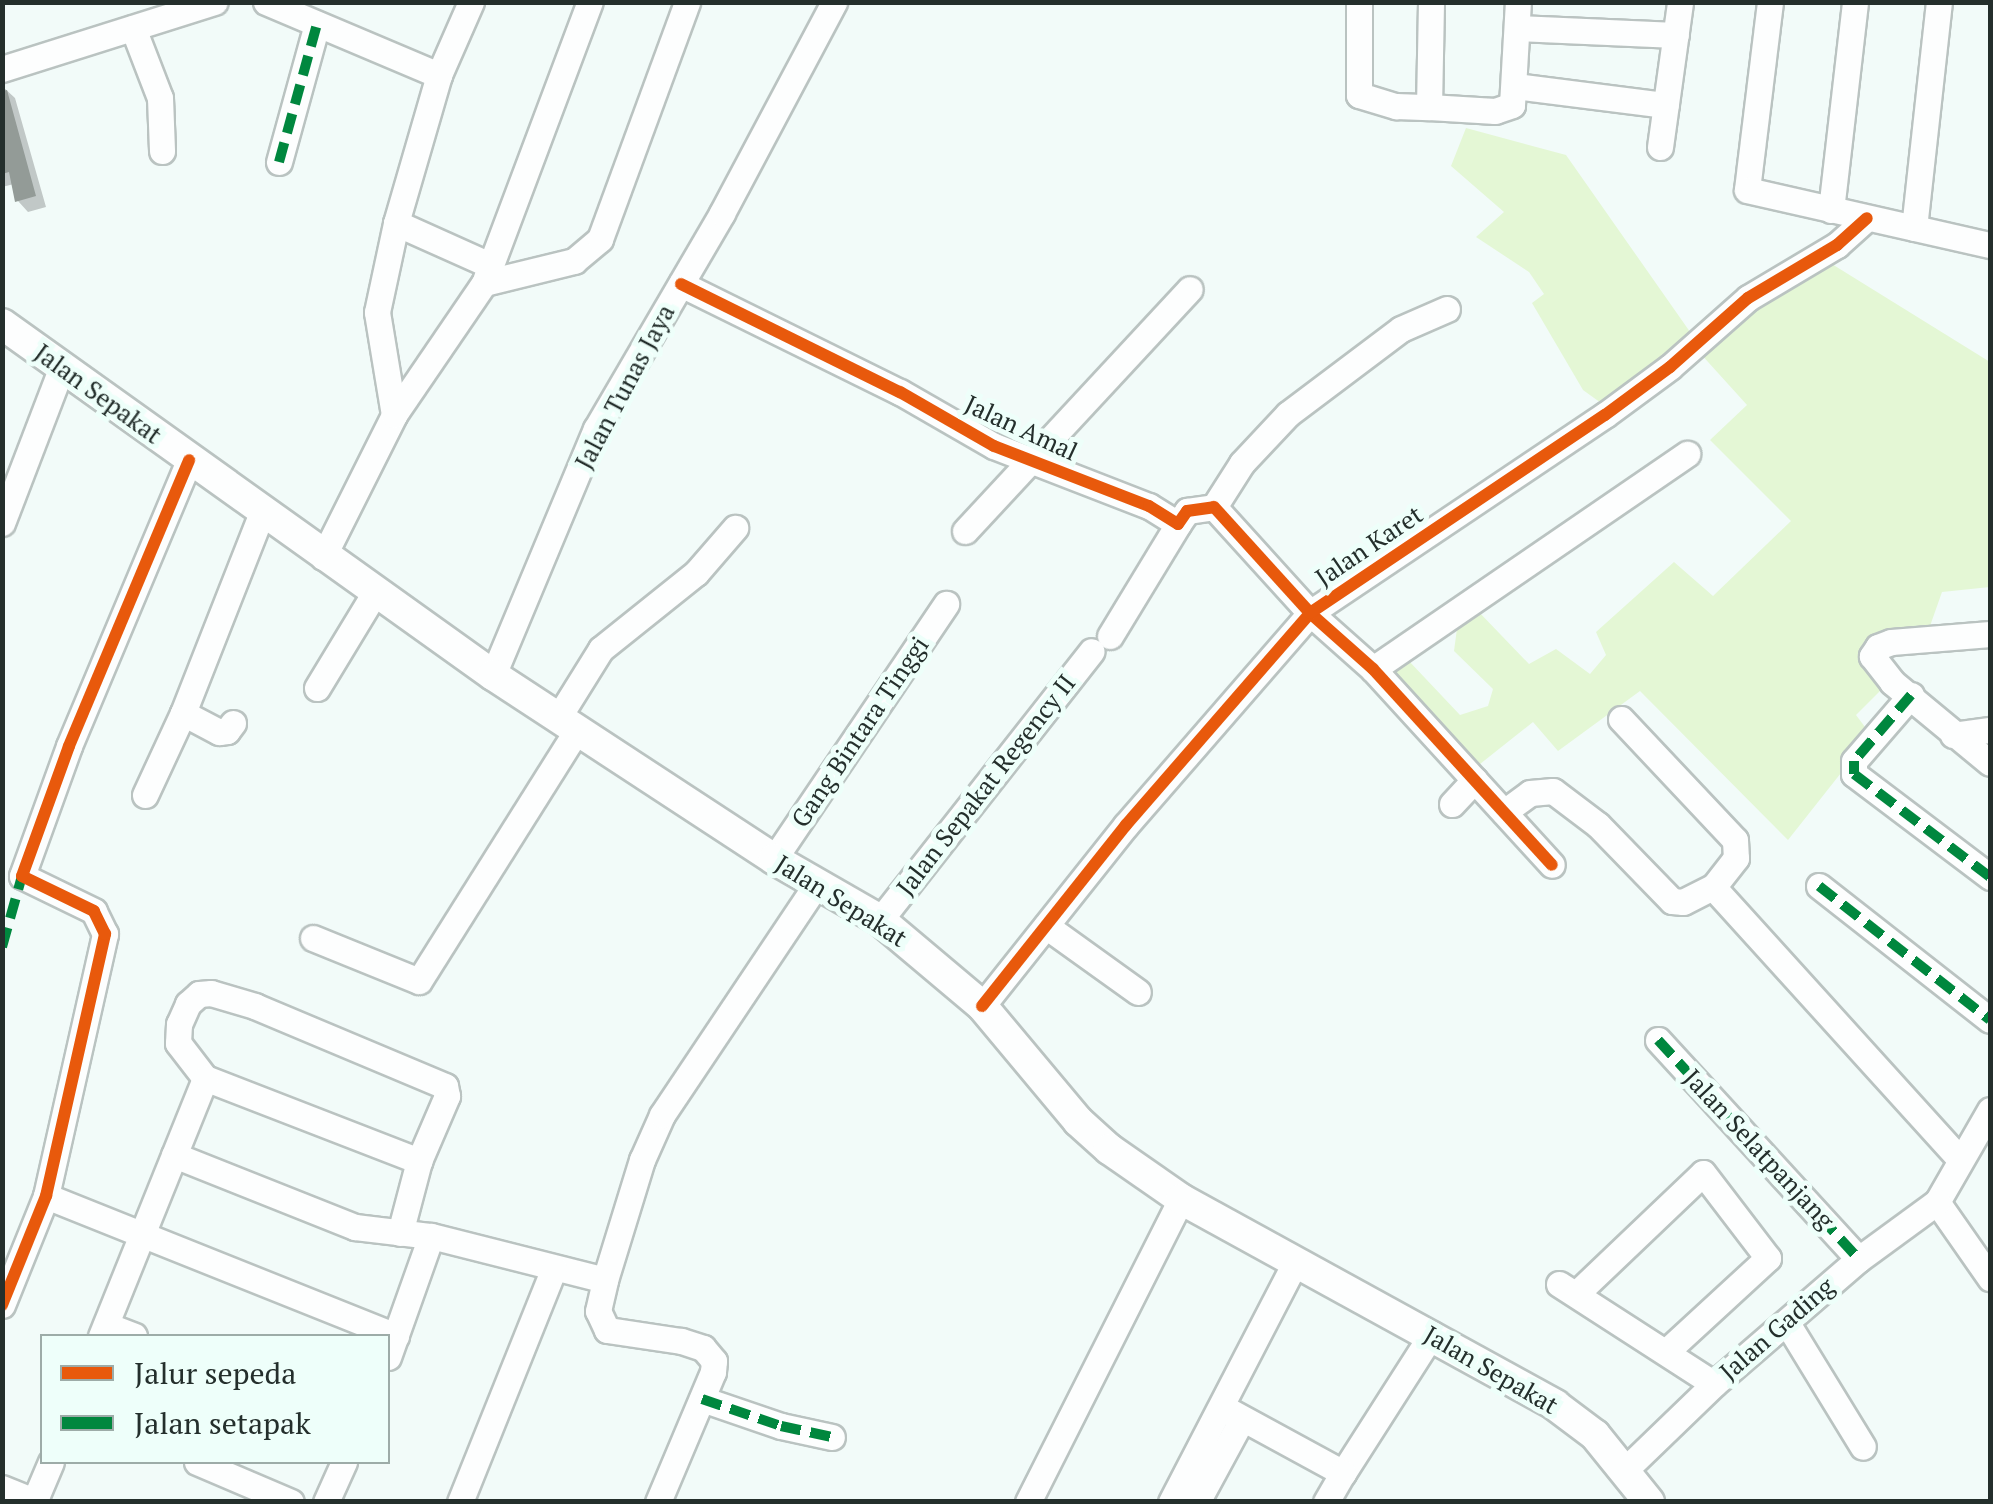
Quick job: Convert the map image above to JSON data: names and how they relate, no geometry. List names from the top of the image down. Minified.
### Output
{"streets":{"main road":["Jalan Sepakat"],"street":["Jalan Tunas Jaya","Jalan Amal","Jalan Karet","Gang Bintara Tinggi","Jalan Sepakat Regency II","Jalan Selatpanjang","Jalan Gading"]},"crossings":[["Jalan Tunas Jaya","Jalan Sepakat"],["Jalan Tunas Jaya","Jalan Amal"],["Jalan Sepakat","Jalan Karet"],["Jalan Sepakat","Gang Bintara Tinggi"],["Jalan Sepakat","Jalan Sepakat Regency II"],["Jalan Sepakat","Jalan Gading"],["Jalan Amal","Jalan Sepakat Regency II"],["Jalan Selatpanjang","Jalan Gading"]],"legend":["Jalur sepeda","Jalan setapak"]}
